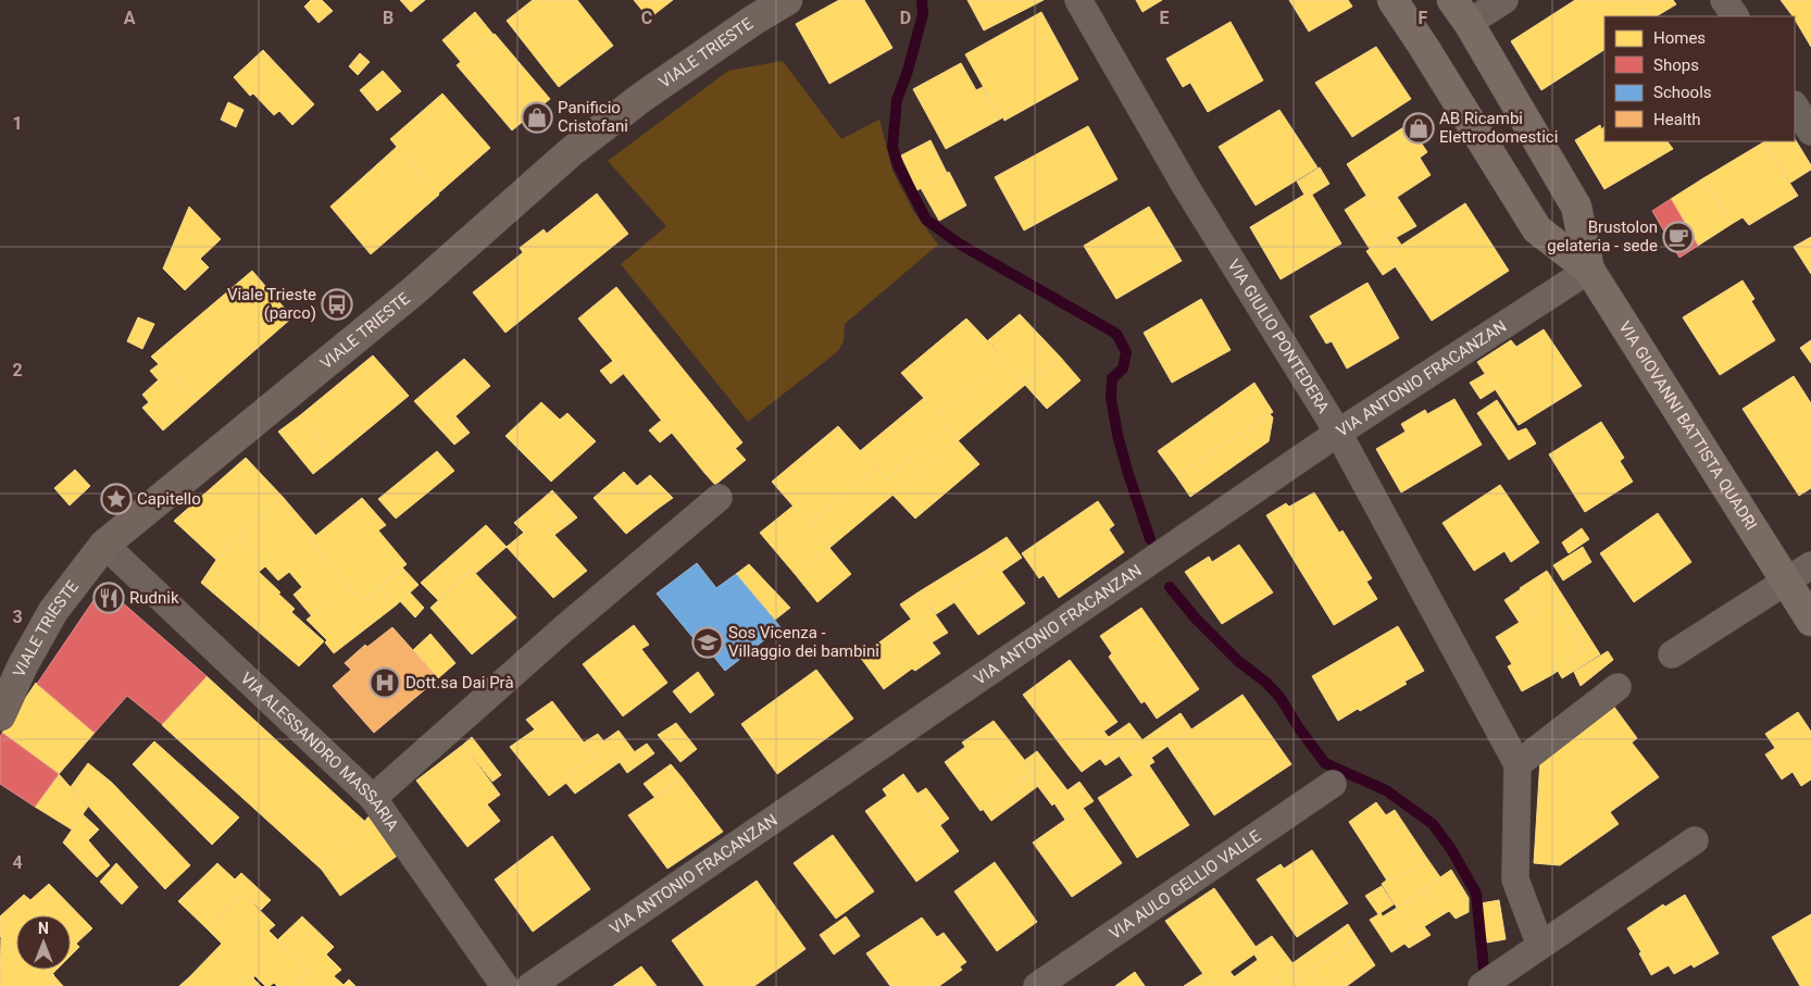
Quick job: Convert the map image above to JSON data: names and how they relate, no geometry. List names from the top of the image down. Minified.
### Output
{"streets":{"main road":["VIALE TRIESTE","VIA GIOVANNI BATTISTA QUADRI"],"street":["VIA GIULIO PONTEDERA","VIA ANTONIO FRACANZAN","VIA ALESSANDRO MASSARIA","VIA AULO GELLIO VALLE"]},"crossings":[["VIALE TRIESTE","VIA ALESSANDRO MASSARIA"],["VIA GIULIO PONTEDERA","VIA ANTONIO FRACANZAN"],["VIA ANTONIO FRACANZAN","VIA GIOVANNI BATTISTA QUADRI"]],"places":{"shop":["Panificio Cristofani","AB Ricambi Elettrodomestici"],"cafe":["Brustolon gelateria - sede"],"bus stop":["Viale Trieste (parco)"],"place":["Capitello"],"restaurant":["Rudnik"],"school or university":["Sos Vicenza - Villaggio dei bambini"],"hospital":["Dott.sa Dai Prà"]},"legend":["Homes","Shops","Schools","Health"],"north":"top","grid":{"columns":["A","B","C","D","E","F"],"rows":["1","2","3","4"]}}
